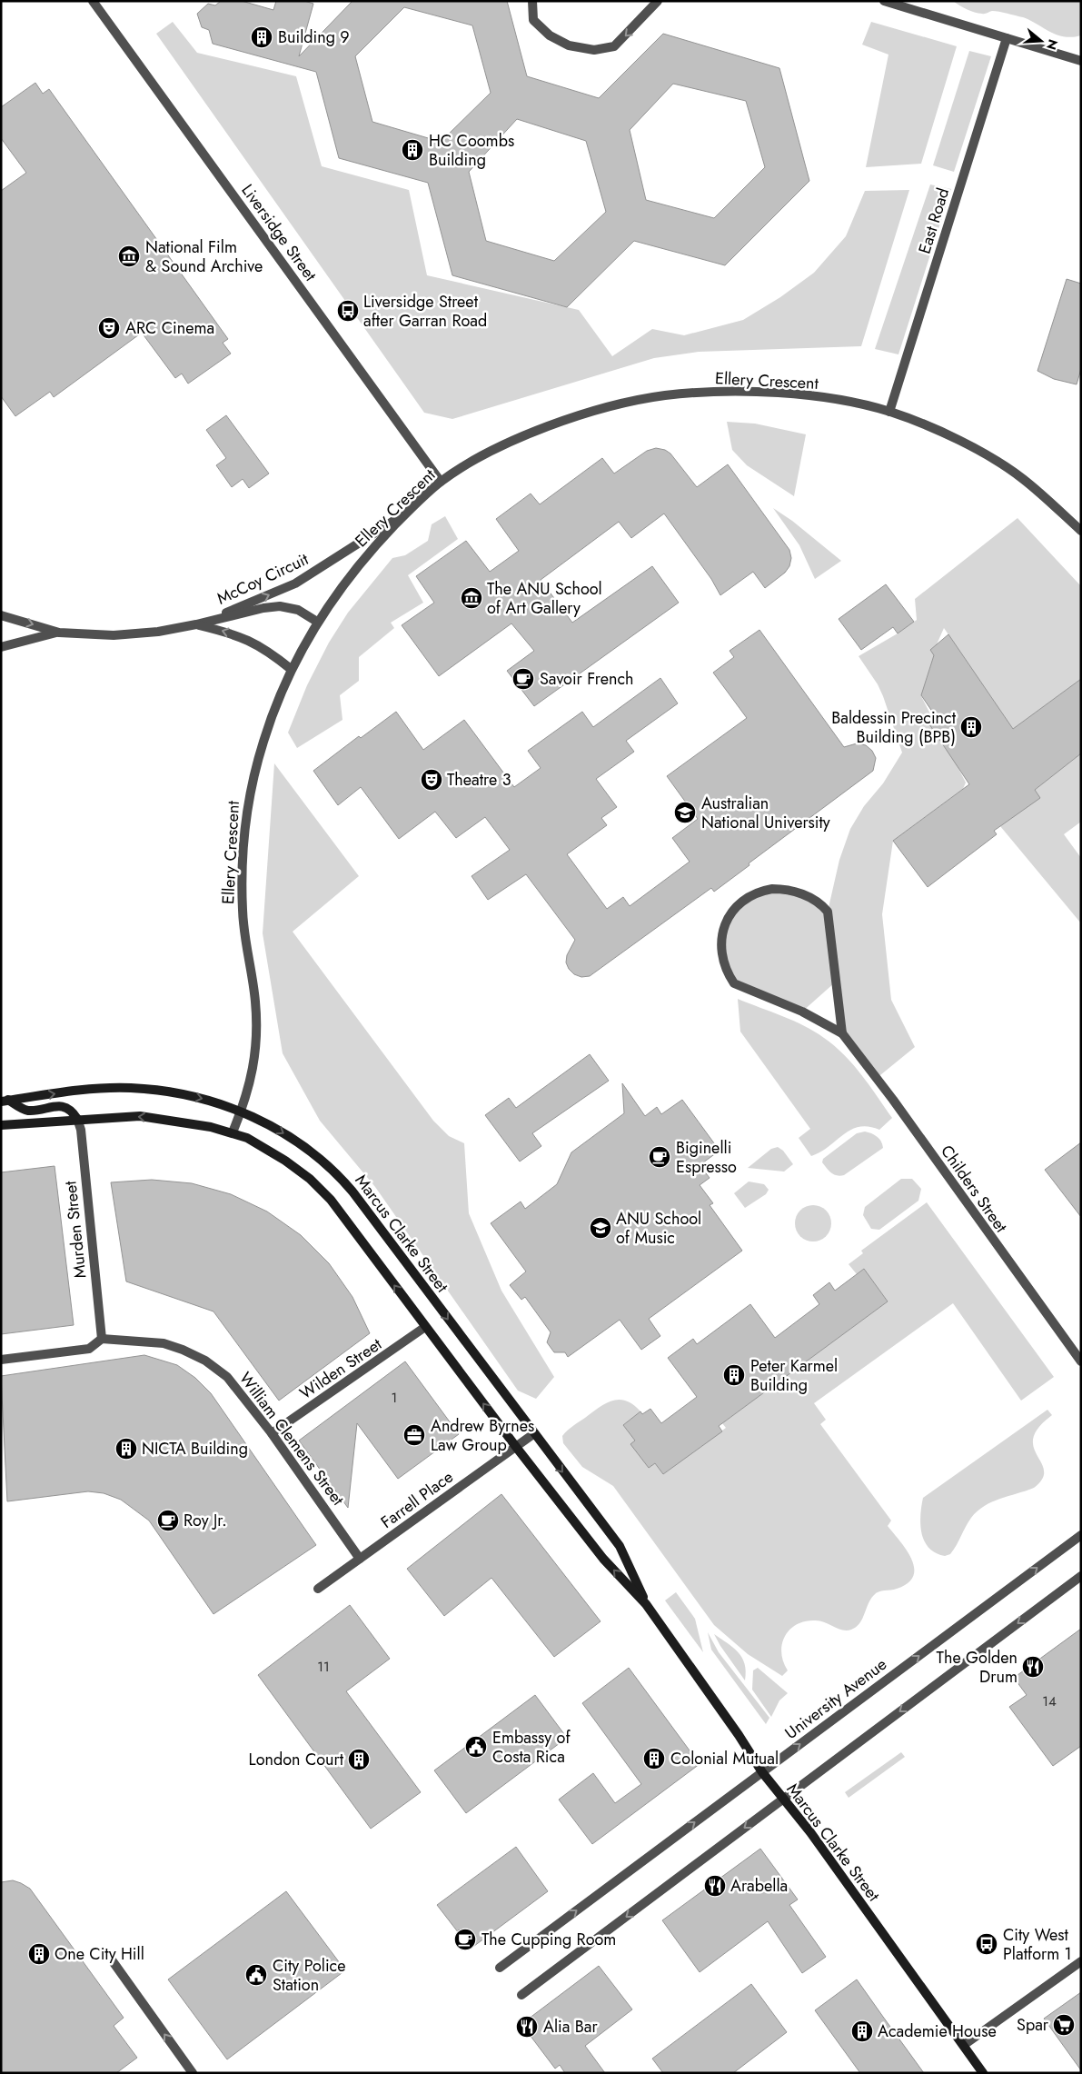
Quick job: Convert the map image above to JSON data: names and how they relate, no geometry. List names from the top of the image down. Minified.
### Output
{"streets":{"street":["East Road","Liversidge Street","Ellery Crescent","McCoy Circuit","Childers Street","Murden Street","Marcus Clarke Street","Wilden Street","William Clemens Street","Farrell Place","University Avenue"]},"crossings":[["East Road","Ellery Crescent"],["Liversidge Street","Ellery Crescent"],["Ellery Crescent","McCoy Circuit"],["Ellery Crescent","Marcus Clarke Street"],["Murden Street","Marcus Clarke Street"],["Murden Street","William Clemens Street"],["Marcus Clarke Street","Wilden Street"],["Marcus Clarke Street","Farrell Place"],["Marcus Clarke Street","University Avenue"],["Wilden Street","William Clemens Street"],["William Clemens Street","Farrell Place"]],"places":{"building":["Building 9","HC Coombs Building","Baldessin Precinct Building (BPB)","Peter Karmel Building","NICTA Building","Colonial Mutual","London Court","One City Hill","Academie House"],"museum":["National Film & Sound Archive","The ANU School of Art Gallery"],"bus stop":["Liversidge Street after Garran Road","City West Platform 1"],"theatre":["ARC Cinema","Theatre 3"],"cafe":["Savoir French","Biginelli Espresso","Roy Jr.","The Cupping Room"],"school or university":["Australian National University","ANU School of Music"],"office":["Andrew Byrnes Law Group"],"restaurant":["The Golden Drum","Arabella","Alia Bar"],"public building":["Embassy of Costa Rica","City Police Station"],"supermarket":["Spar"]},"house_numbers":["1","11","14"],"north":"right"}
